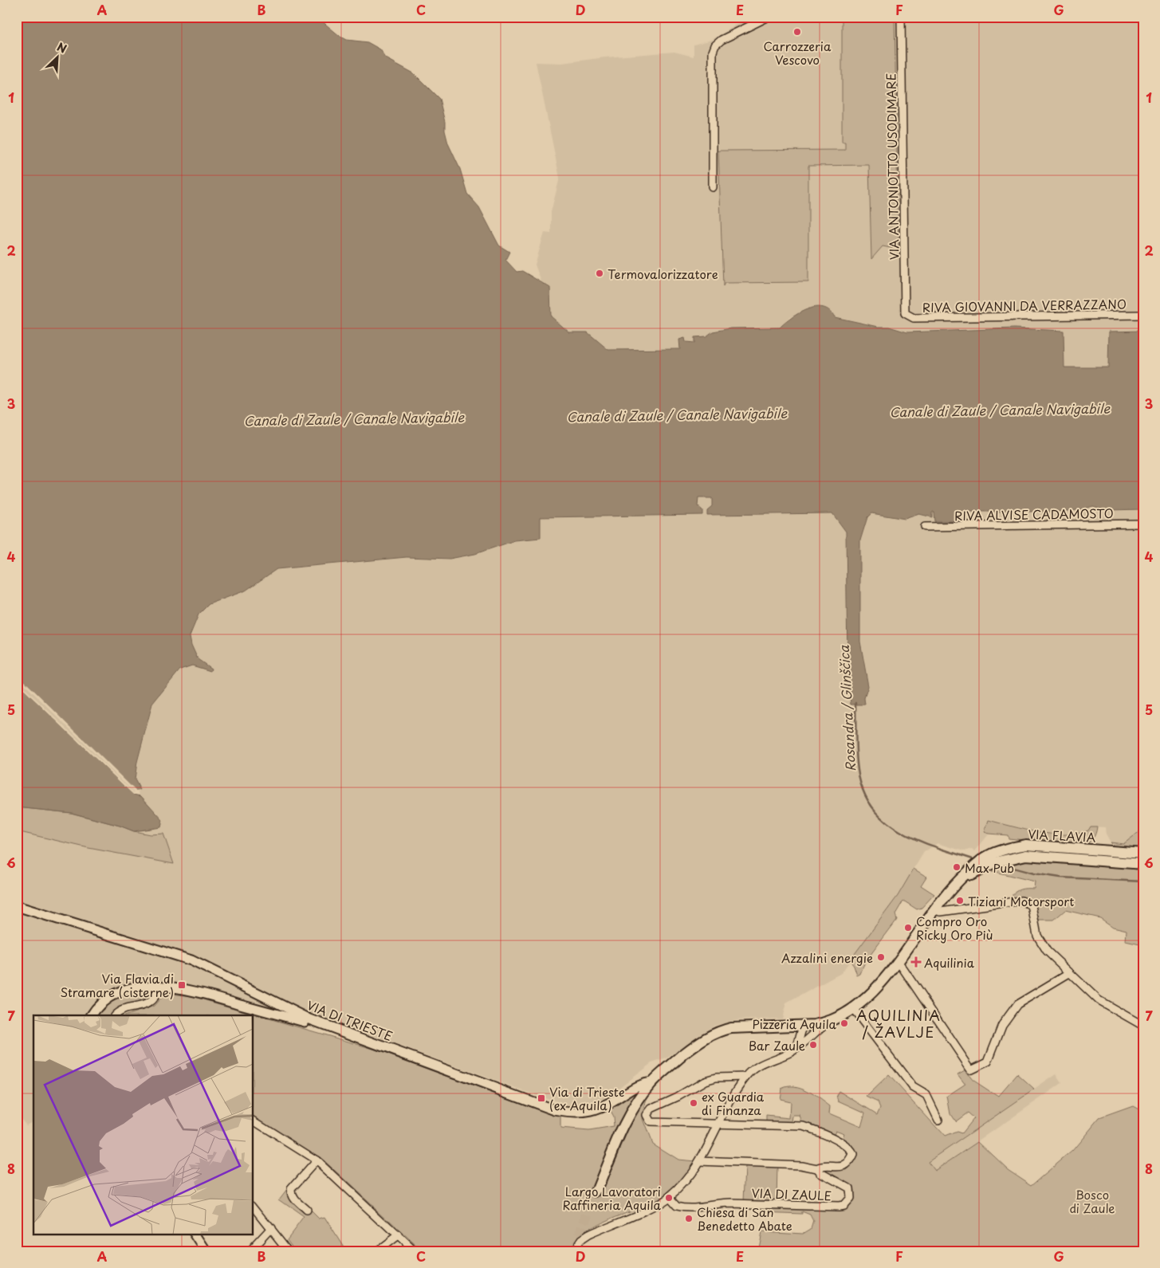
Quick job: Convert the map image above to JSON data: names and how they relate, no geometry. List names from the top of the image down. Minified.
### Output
{"streets":{"main road":["VIA FLAVIA"],"street":["VIA ANTONIOTTO USODIMARE","RIVA GIOVANNI DA VERRAZZANO","RIVA ALVISE CADAMOSTO","VIA DI TRIESTE","VIA DI ZAULE"]},"crossings":[["VIA ANTONIOTTO USODIMARE","RIVA GIOVANNI DA VERRAZZANO"]],"districts":["AQUILINIA / ŽAVLJE"],"water":["Canale di Zaule / Canale Navigabile","Rosandra / Glinščica"],"parks":["Bosco di Zaule"],"places":{"other":["Carrozzeria Vescovo","Termovalorizzatore","Max Pub","Tiziani Motorsport","Compro Oro Ricky Oro Più","Azzalini energie","Pizzeria Aquila","Bar Zaule","ex Guardia di Finanza","Largo Lavoratori Raffineria Aquila","Chiesa di San Benedetto Abate"],"health":["Aquilinia"],"transit":["Via Flavia di Stramare (cisterne)","Via di Trieste (ex Aquila)"]},"north":"top right","grid":{"columns":["A","B","C","D","E","F","G"],"rows":["1","2","3","4","5","6","7","8"]}}
